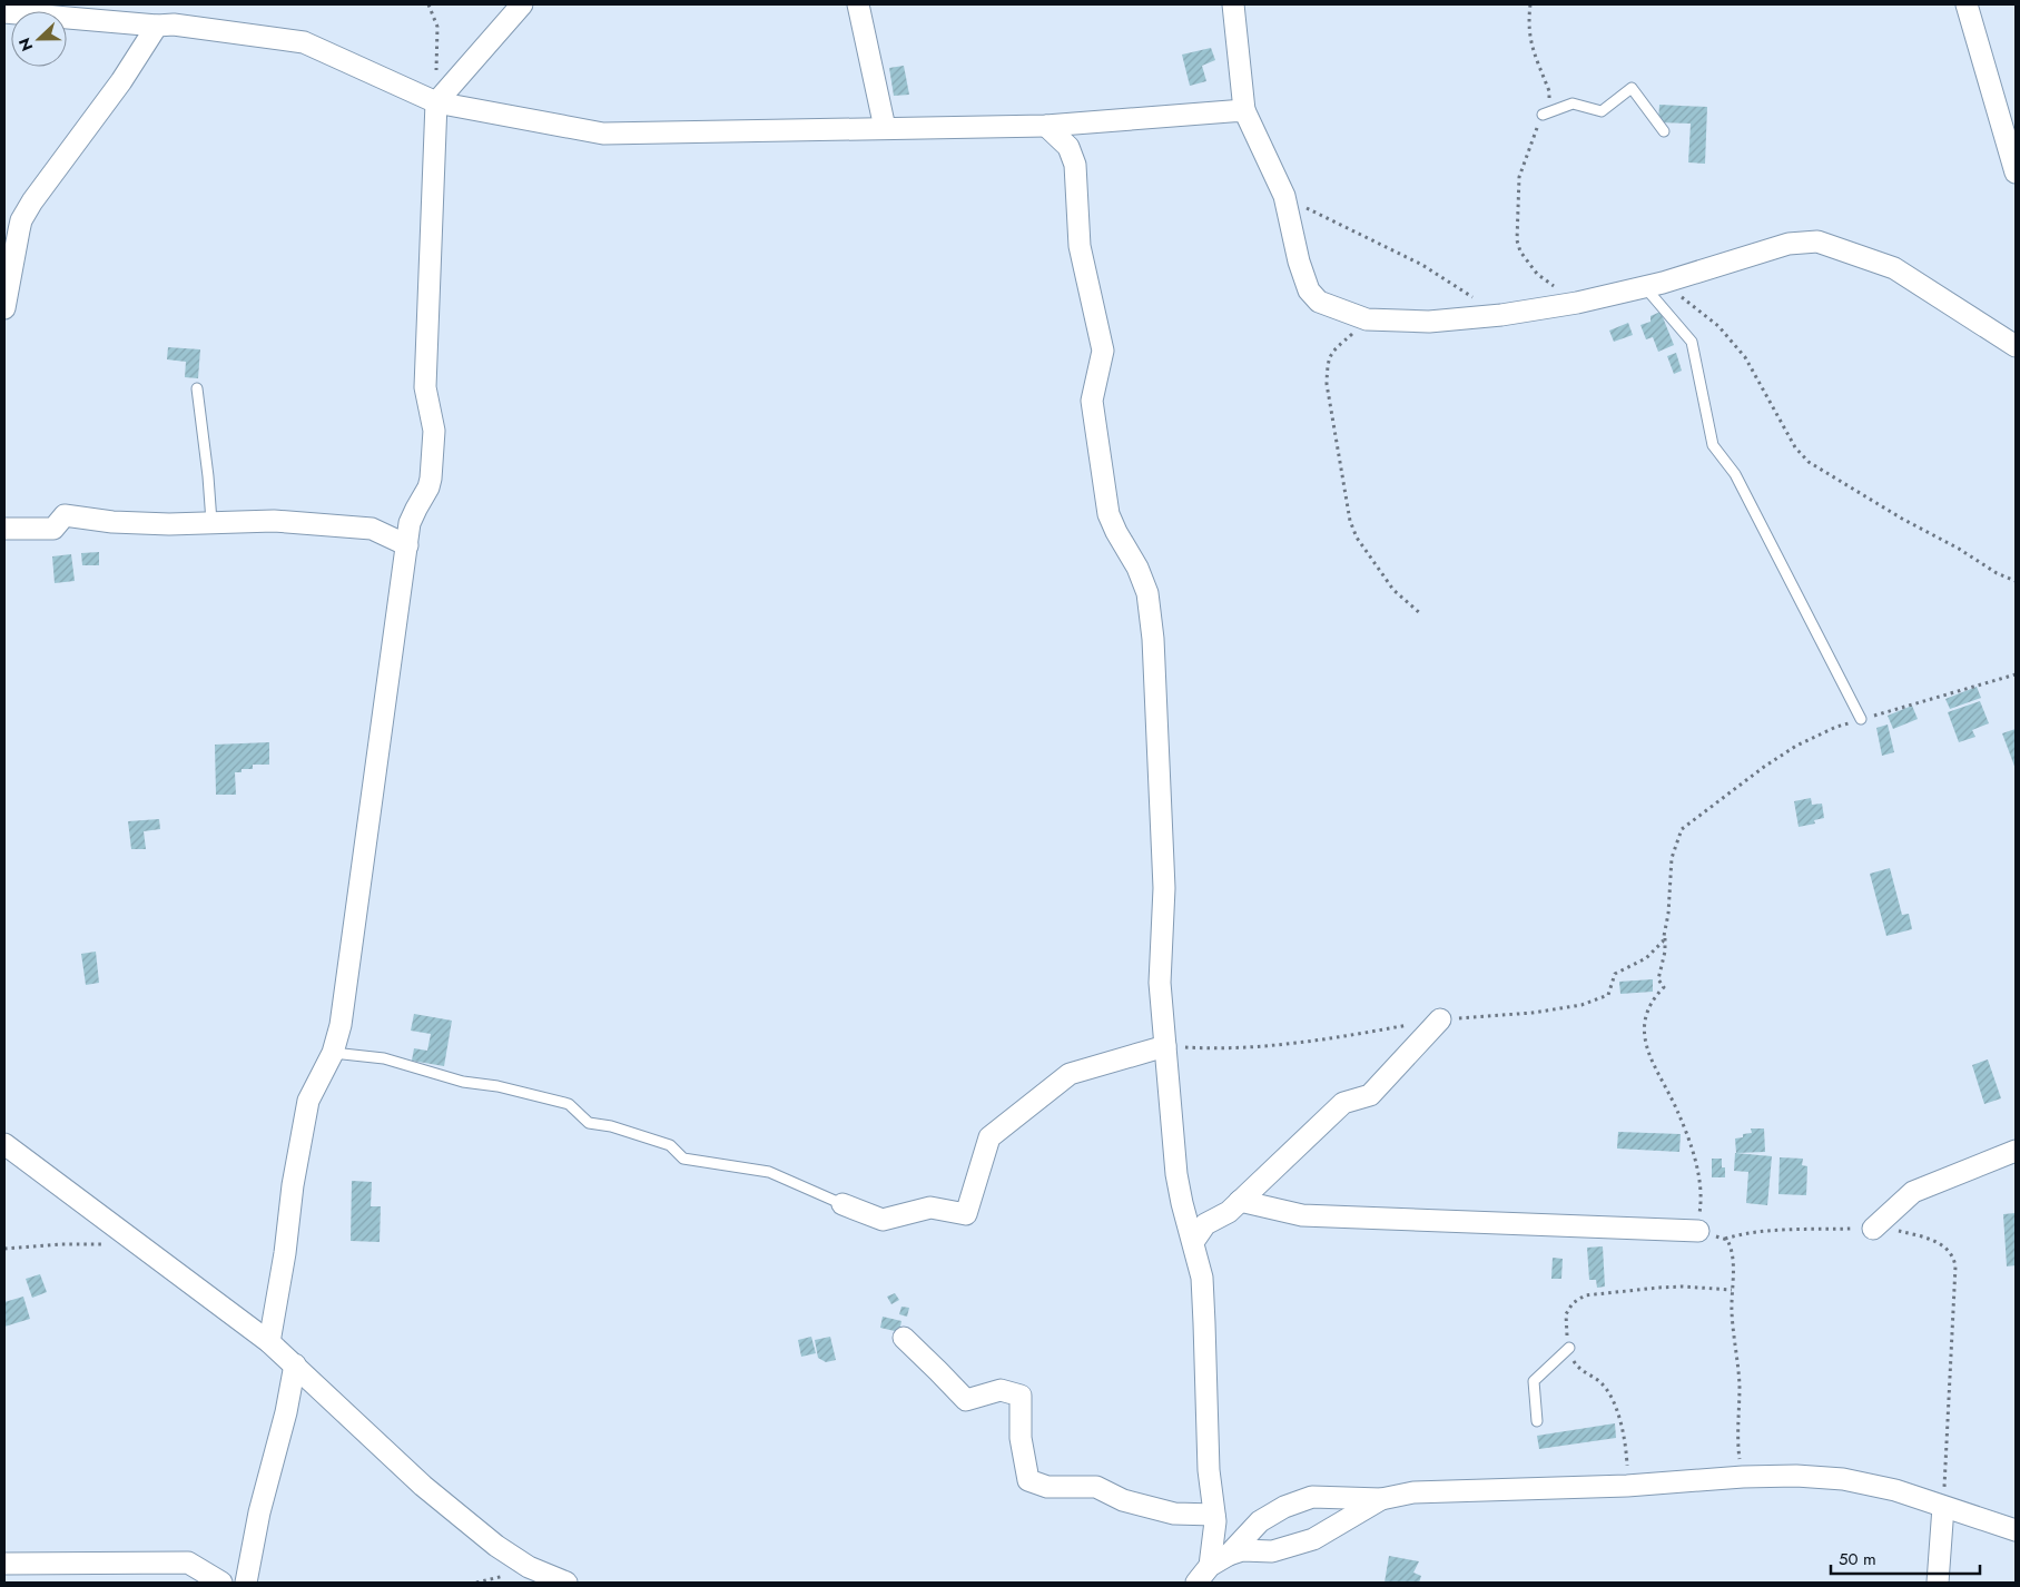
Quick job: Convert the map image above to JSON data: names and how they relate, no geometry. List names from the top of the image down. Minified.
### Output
{"scale_bar":"50 m","north":"left"}
